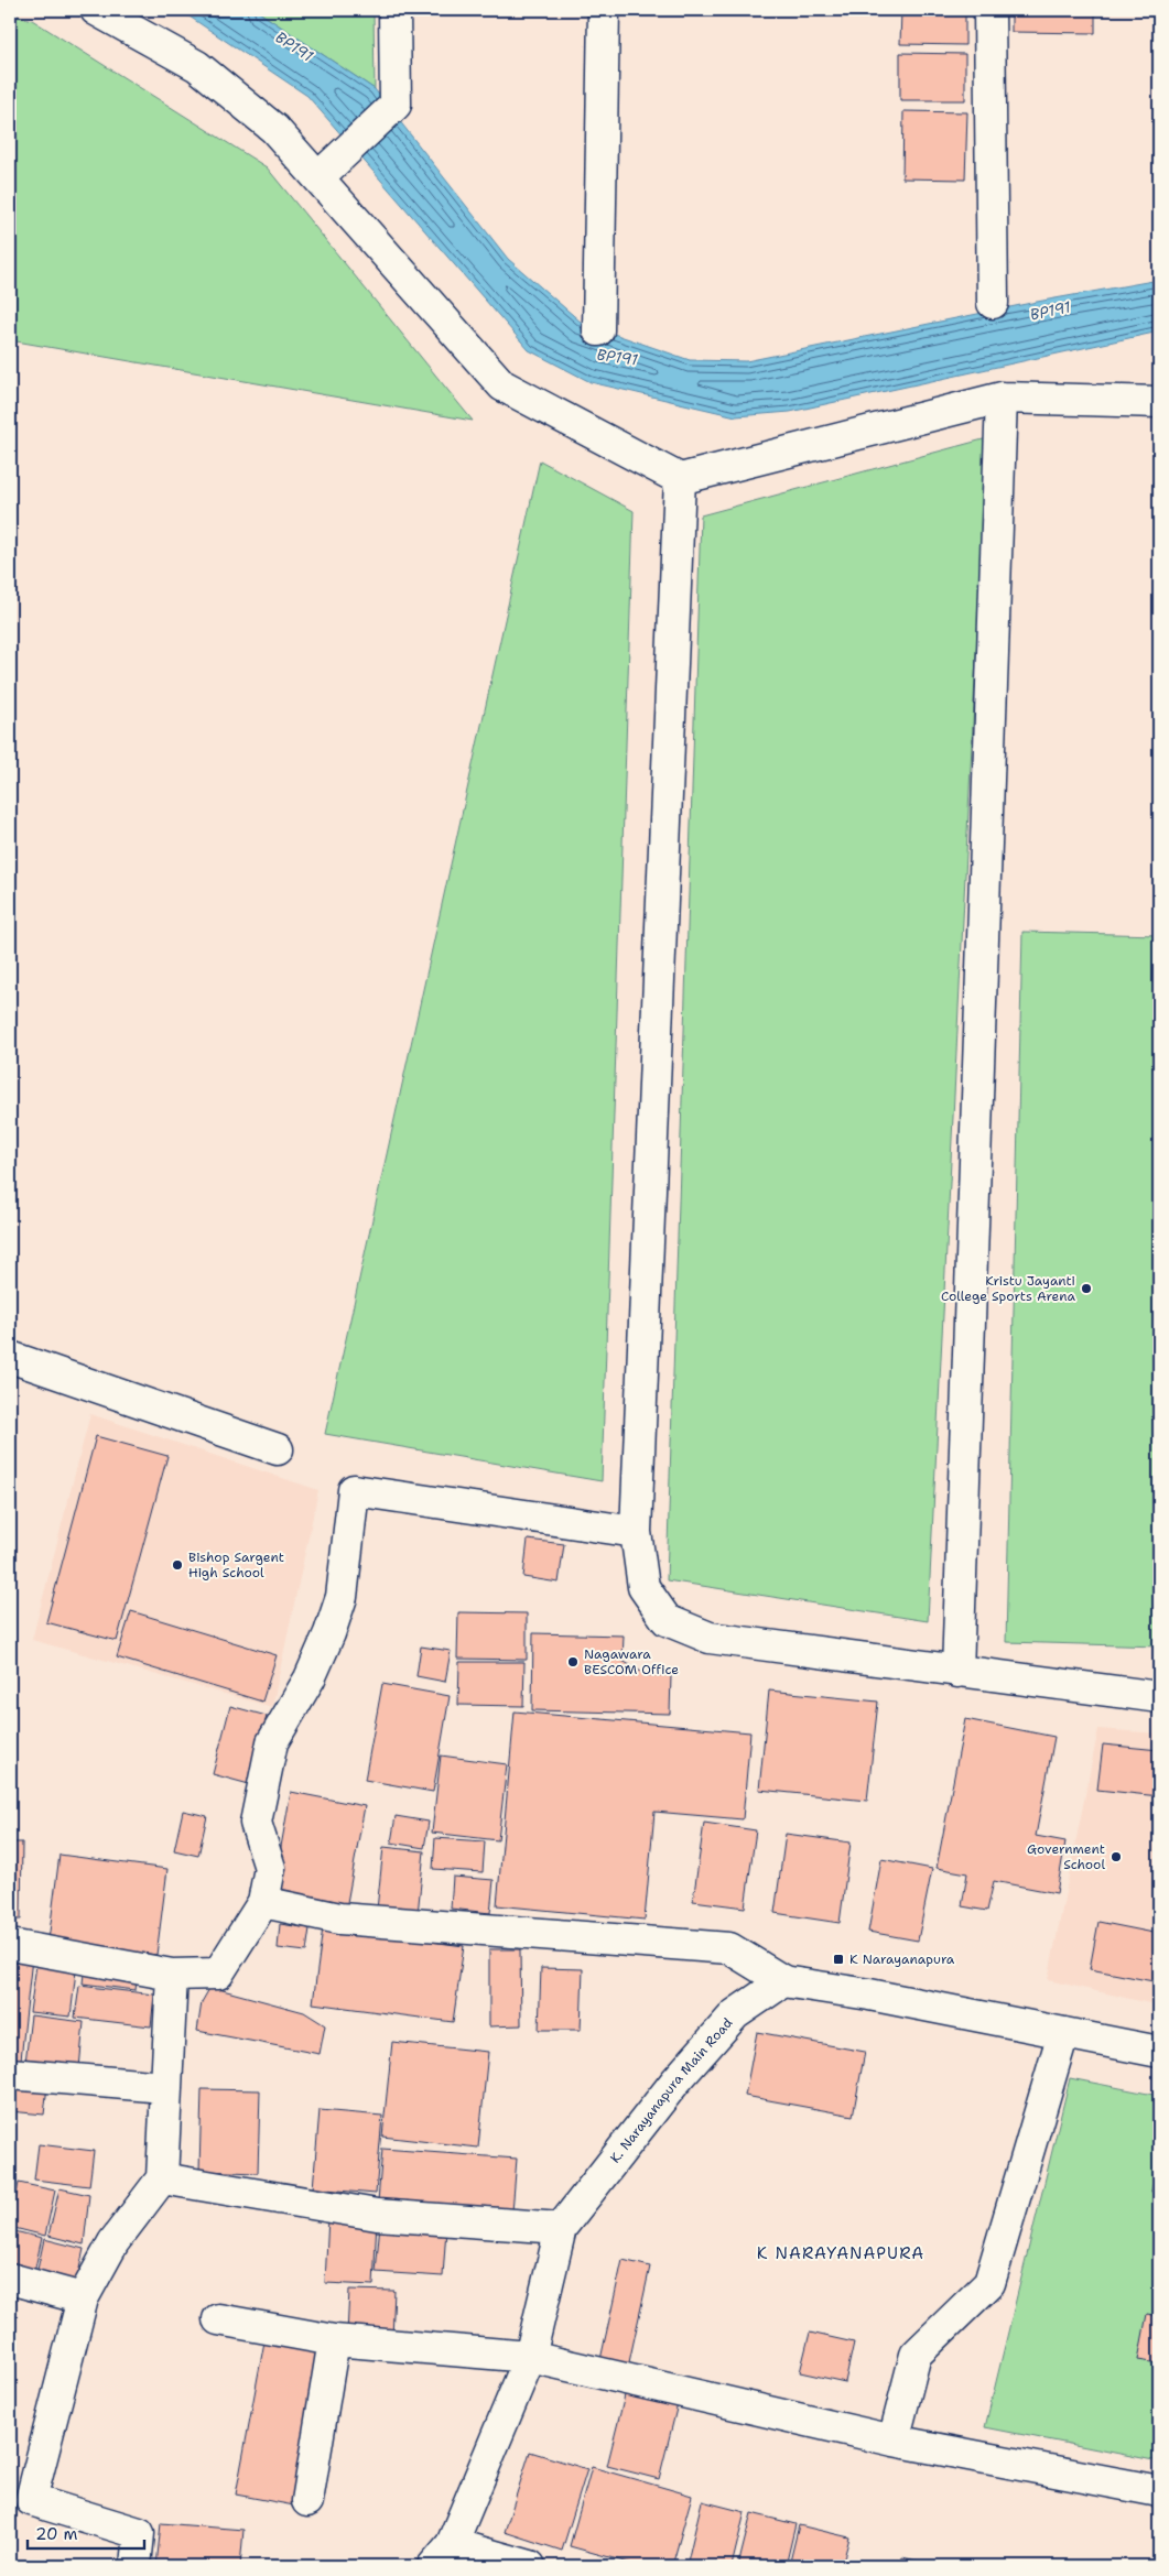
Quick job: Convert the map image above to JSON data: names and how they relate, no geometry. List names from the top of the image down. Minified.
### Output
{"streets":{"street":["K. Narayanapura Main Road"]},"districts":["K NARAYANAPURA"],"water":["BP191"],"places":{"other":["Kristu Jayanti College Sports Arena","Bishop Sargent High School","Nagawara BESCOM Office","Government School"],"transit":["K Narayanapura"]},"scale_bar":"20 m"}
